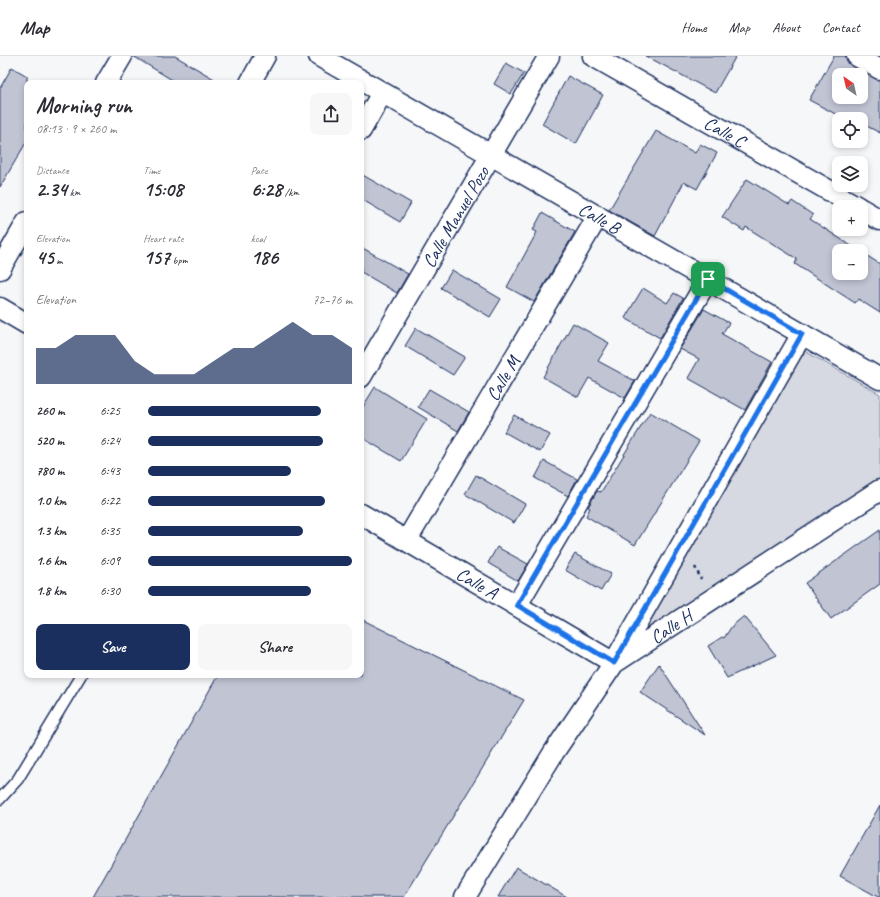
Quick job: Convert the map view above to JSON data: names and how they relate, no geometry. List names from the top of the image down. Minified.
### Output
{"streets":{"street":["Calle C","Calle Manuel Pozo","Calle B","Calle M","Calle A","Calle H"]},"crossings":[["Calle Manuel Pozo","Calle B"],["Calle B","Calle M"],["Calle M","Calle A"],["Calle A","Calle H"]],"north":"top left","page":{"header":"Map","nav":["Home","Map","About","Contact"],"map_buttons":["+","−"],"heading":["Morning run","08:13 · 9 × 260 m"],"stats":[["Distance","2.34 km"],["Time","15:08"],["Pace","6:28 /km"],["Elevation","45 m"],["Heart rate","157 bpm"],["kcal","186"]],"chart":["Elevation","72–76 m"],"list":[{"name":"260 m","note":"6:25"},{"name":"520 m","note":"6:24"},{"name":"780 m","note":"6:43"},{"name":"1.0 km","note":"6:22"},{"name":"1.3 km","note":"6:35"},{"name":"1.6 km","note":"6:09"},{"name":"1.8 km","note":"6:30"}],"buttons":["Save","Share"]}}
